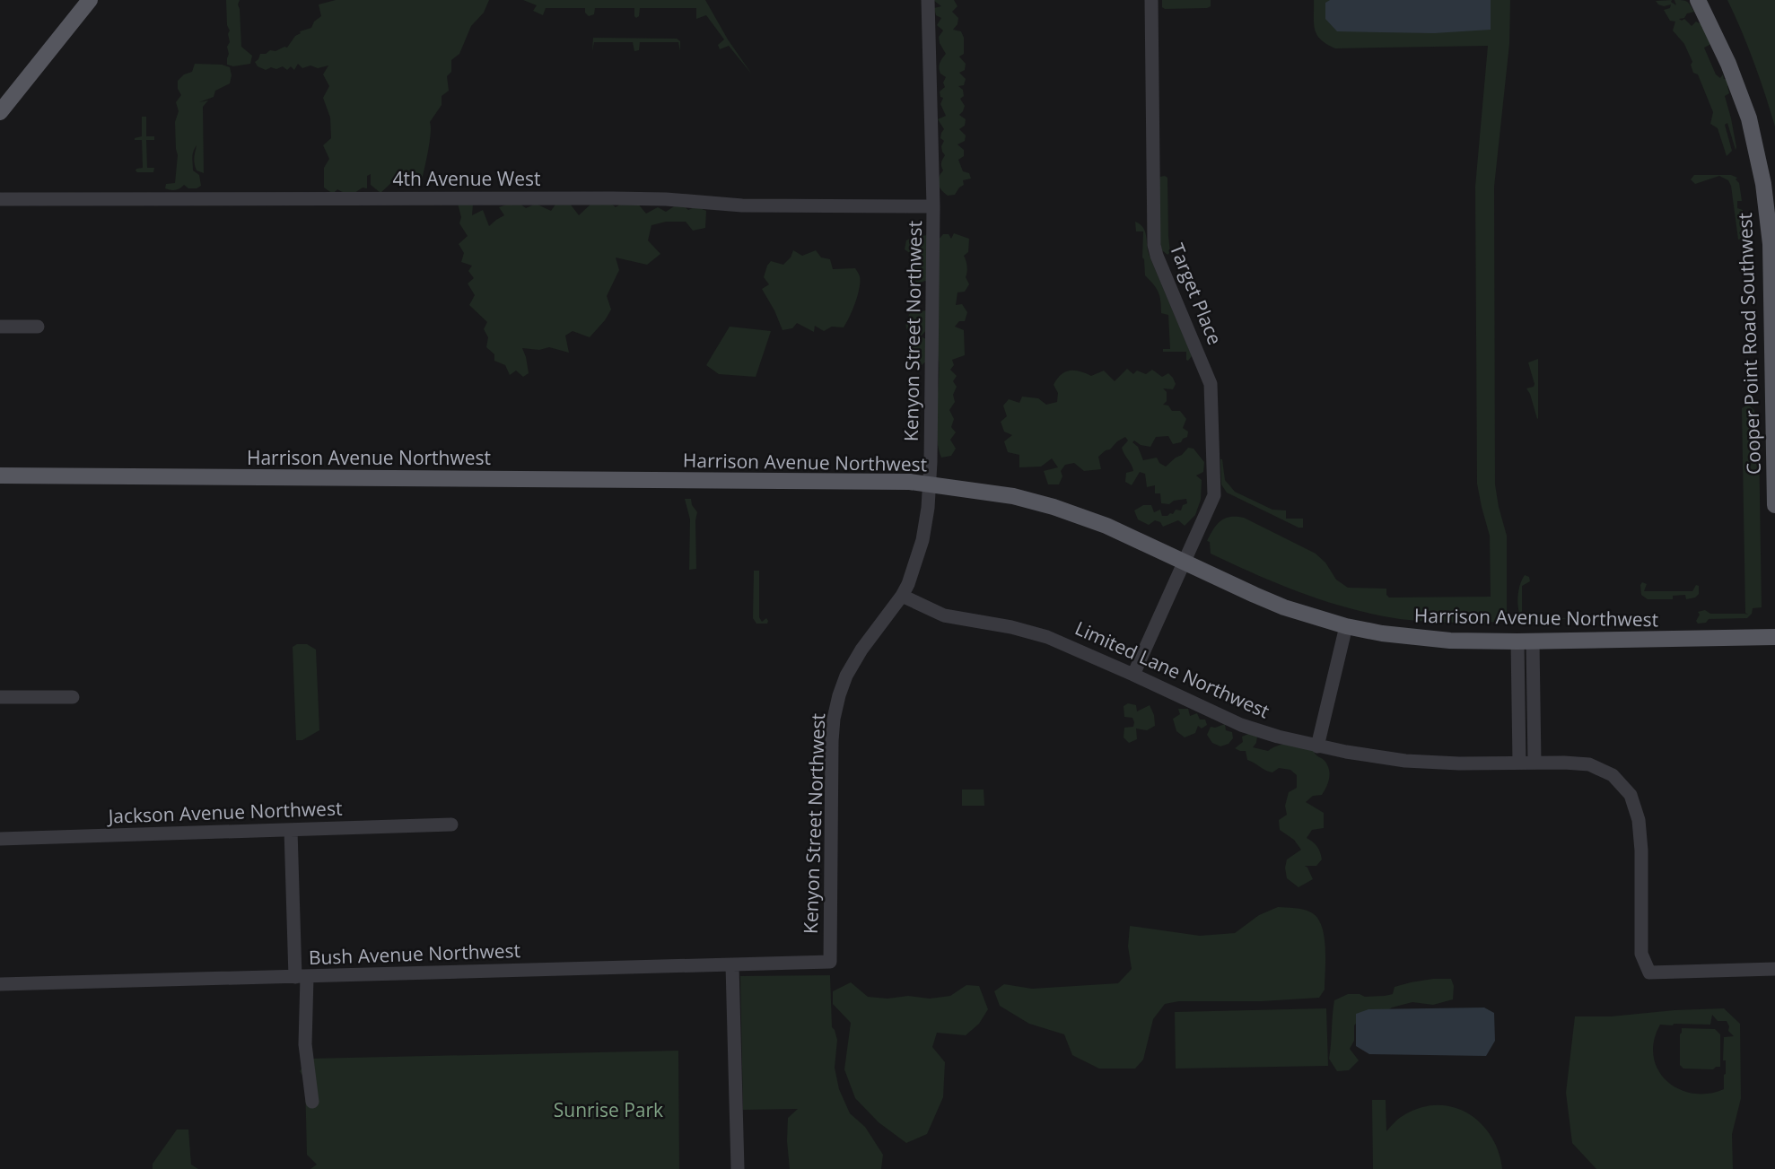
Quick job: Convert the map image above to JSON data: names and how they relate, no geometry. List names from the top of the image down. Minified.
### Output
{"streets":{"main road":["Cooper Point Road Southwest","Harrison Avenue Northwest"],"street":["4th Avenue West","Target Place","Kenyon Street Northwest","Limited Lane Northwest","Jackson Avenue Northwest","Bush Avenue Northwest"]},"crossings":[["4th Avenue West","Kenyon Street Northwest"],["Target Place","Harrison Avenue Northwest"],["Target Place","Limited Lane Northwest"],["Kenyon Street Northwest","Harrison Avenue Northwest"],["Kenyon Street Northwest","Limited Lane Northwest"],["Kenyon Street Northwest","Bush Avenue Northwest"]],"parks":["Sunrise Park"]}
